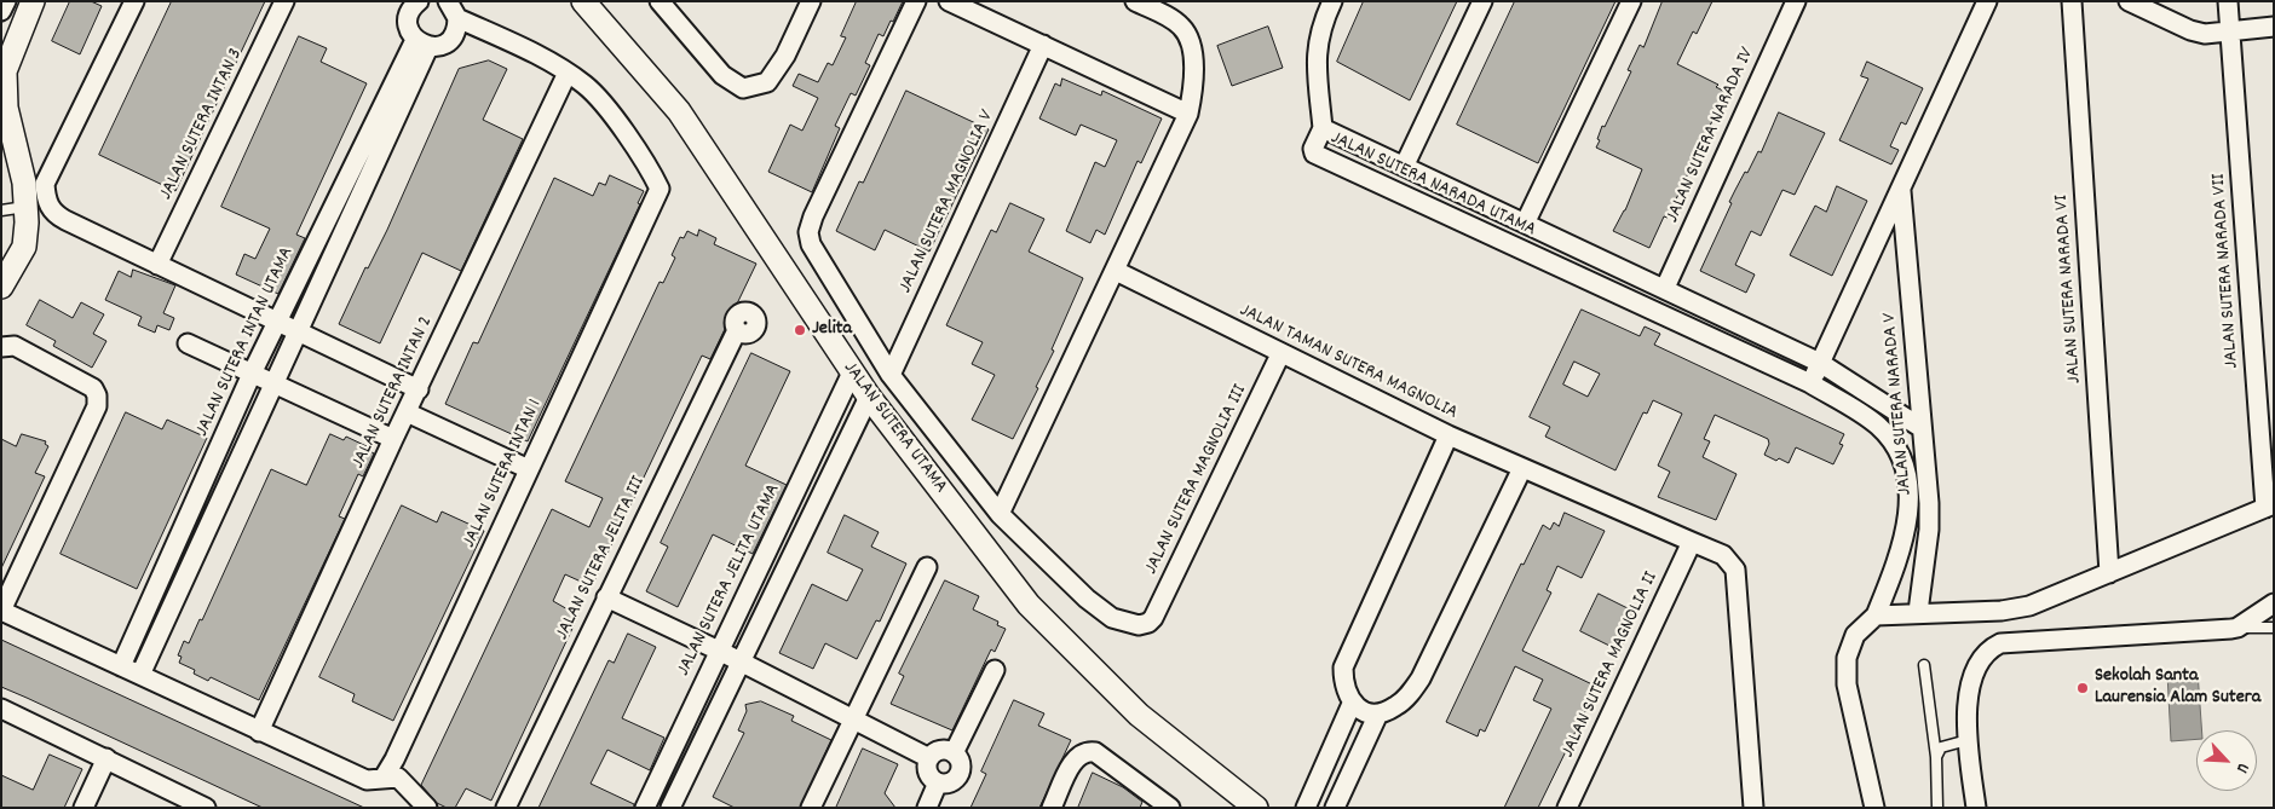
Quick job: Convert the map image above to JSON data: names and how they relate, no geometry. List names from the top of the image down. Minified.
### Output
{"streets":{"street":["JALAN SUTERA INTAN 3","JALAN SUTERA NARADA IV","JALAN SUTERA NARADA UTAMA","JALAN SUTERA MAGNOLIA V","JALAN SUTERA NARADA VII","JALAN SUTERA NARADA VI","JALAN SUTERA INTAN UTAMA","JALAN TAMAN SUTERA MAGNOLIA","JALAN SUTERA INTAN 2","JALAN SUTERA NARADA V","JALAN SUTERA UTAMA","JALAN SUTERA INTAN 1","JALAN SUTERA MAGNOLIA III","JALAN SUTERA JELITA III","JALAN SUTERA JELITA UTAMA","JALAN SUTERA MAGNOLIA II"]},"crossings":[["JALAN SUTERA NARADA IV","JALAN SUTERA NARADA UTAMA"],["JALAN SUTERA NARADA UTAMA","JALAN SUTERA NARADA V"],["JALAN TAMAN SUTERA MAGNOLIA","JALAN SUTERA MAGNOLIA III"],["JALAN TAMAN SUTERA MAGNOLIA","JALAN SUTERA MAGNOLIA II"],["JALAN SUTERA INTAN 2","JALAN SUTERA INTAN 1"],["JALAN SUTERA UTAMA","JALAN SUTERA JELITA UTAMA"]],"places":["Jelita","Sekolah Santa Laurensia Alam Sutera"],"north":"bottom right"}
